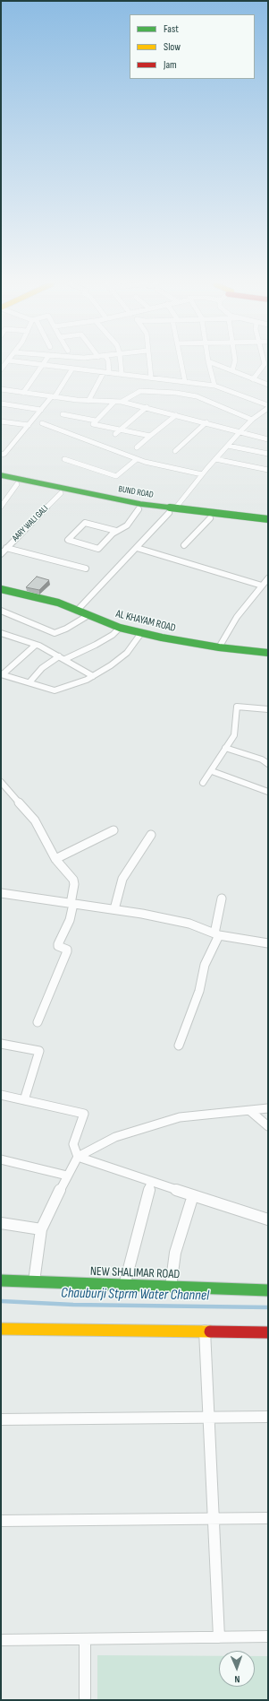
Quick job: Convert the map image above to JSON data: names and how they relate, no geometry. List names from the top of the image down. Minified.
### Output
{"streets":{"street":["BUND ROAD","AARY WALI GALI","AL KHAYAM ROAD","NEW SHALIMAR ROAD"]},"crossings":[["BUND ROAD","AARY WALI GALI"]],"water":["Chauburji Stprm Water Channel"],"legend":["Fast","Slow","Jam"],"north":"bottom"}
